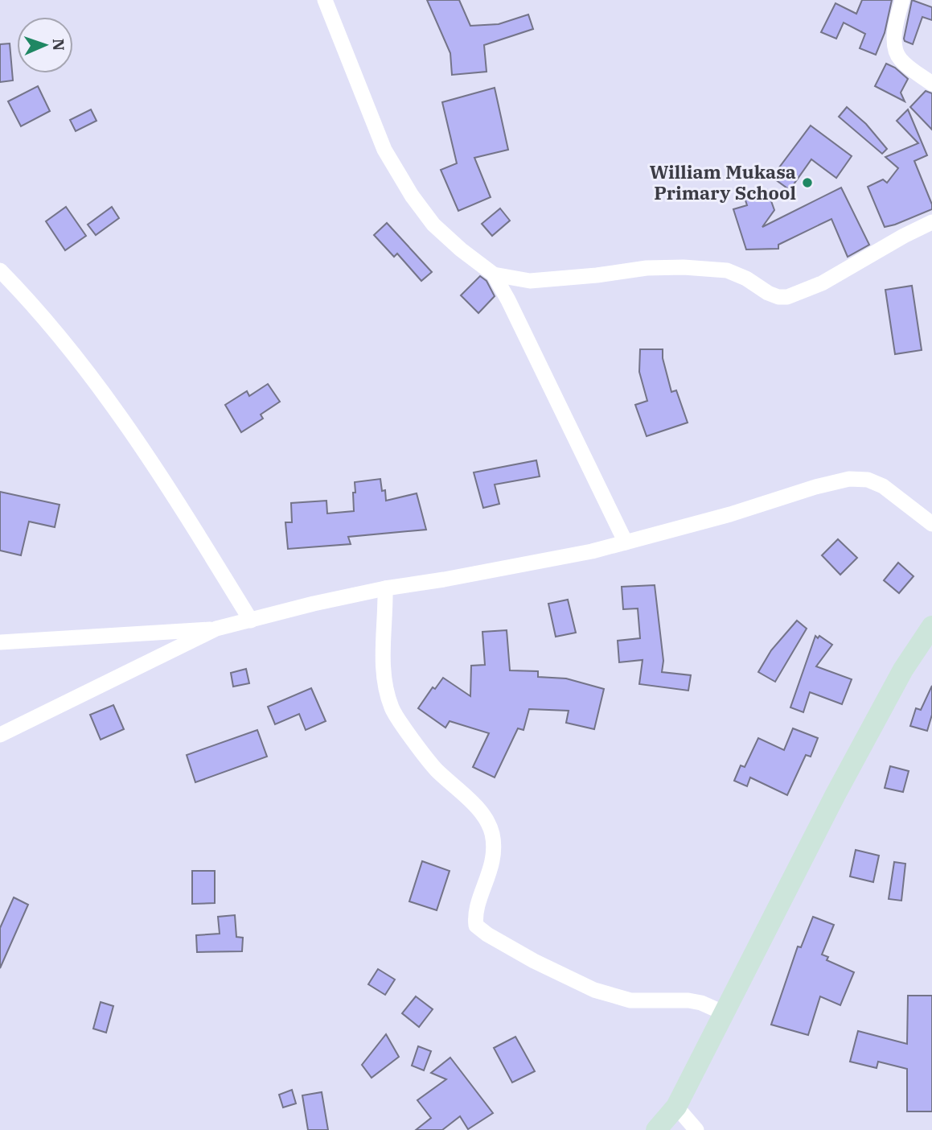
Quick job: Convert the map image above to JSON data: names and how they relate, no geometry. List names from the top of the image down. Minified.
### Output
{"places":["William Mukasa Primary School"],"north":"right"}
